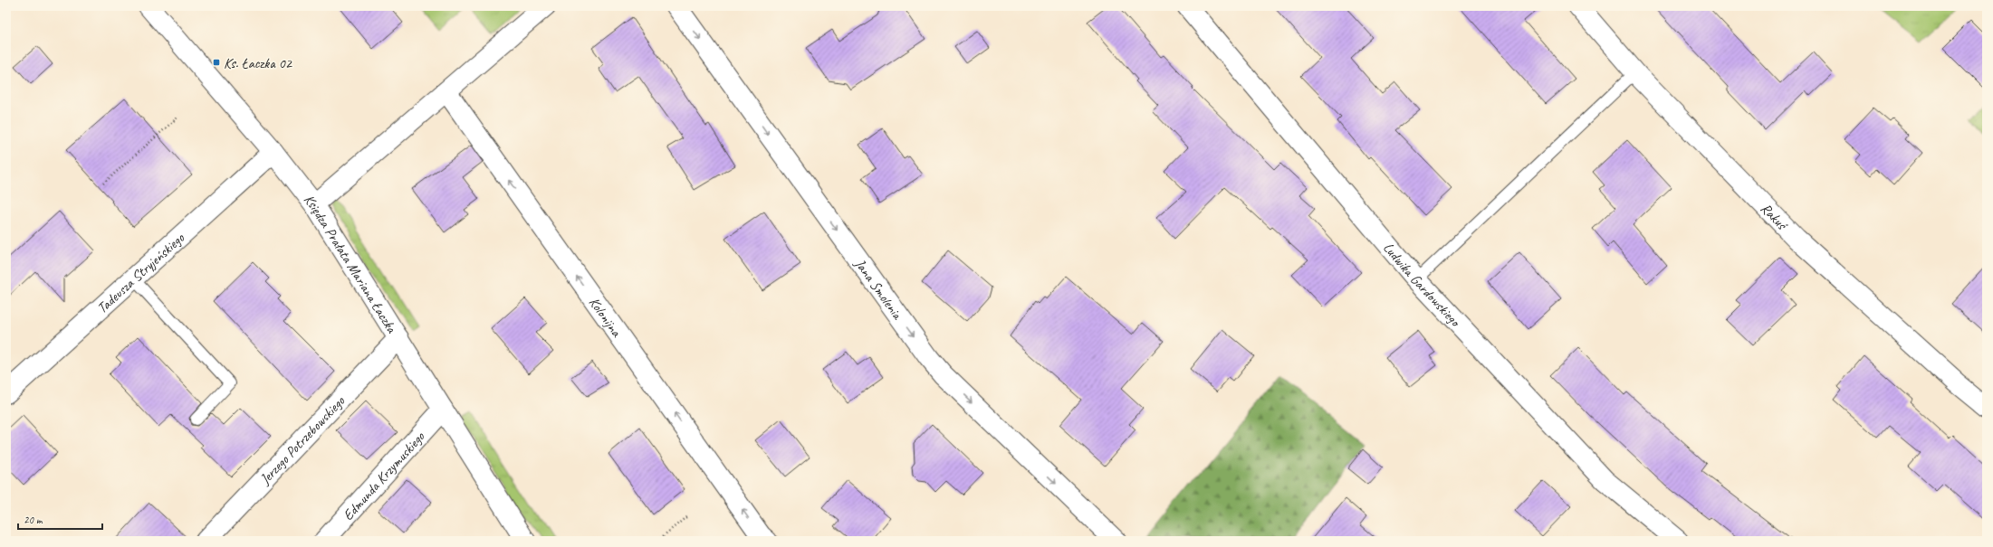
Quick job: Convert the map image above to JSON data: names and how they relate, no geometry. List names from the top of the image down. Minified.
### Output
{"streets":{"street":["Rakuś","Księdza Prałata Mariana Łaczka","Tadeusza Stryjeńskiego","Ludwika Gardowskiego","Jana Smolenia","Kolonijna","Jerzego Potrzebowskiego","Edmunda Krzymuskiego"]},"crossings":[["Księdza Prałata Mariana Łaczka","Tadeusza Stryjeńskiego"],["Księdza Prałata Mariana Łaczka","Jerzego Potrzebowskiego"],["Księdza Prałata Mariana Łaczka","Edmunda Krzymuskiego"]],"one_way":["Jana Smolenia","Kolonijna"],"places":{"transit":["Ks. Łaczka 02"]},"scale_bar":"20 m"}
